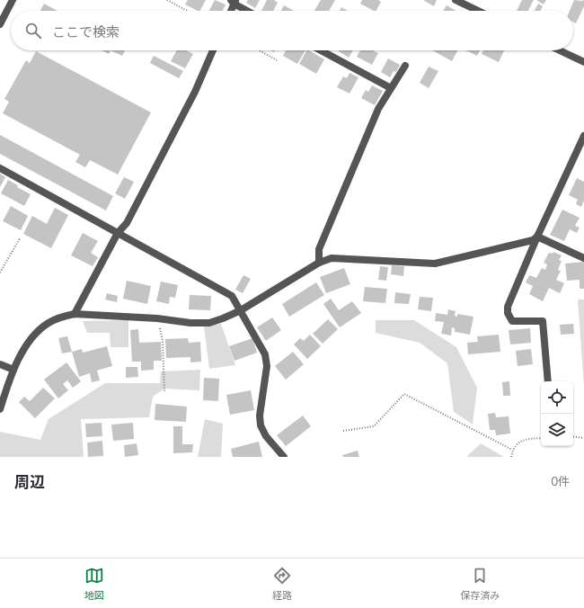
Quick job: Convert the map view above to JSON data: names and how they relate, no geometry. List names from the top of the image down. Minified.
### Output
{"page":{"search":"ここで検索","heading":["周辺","0件"],"nav":["地図","経路","保存済み"]}}
